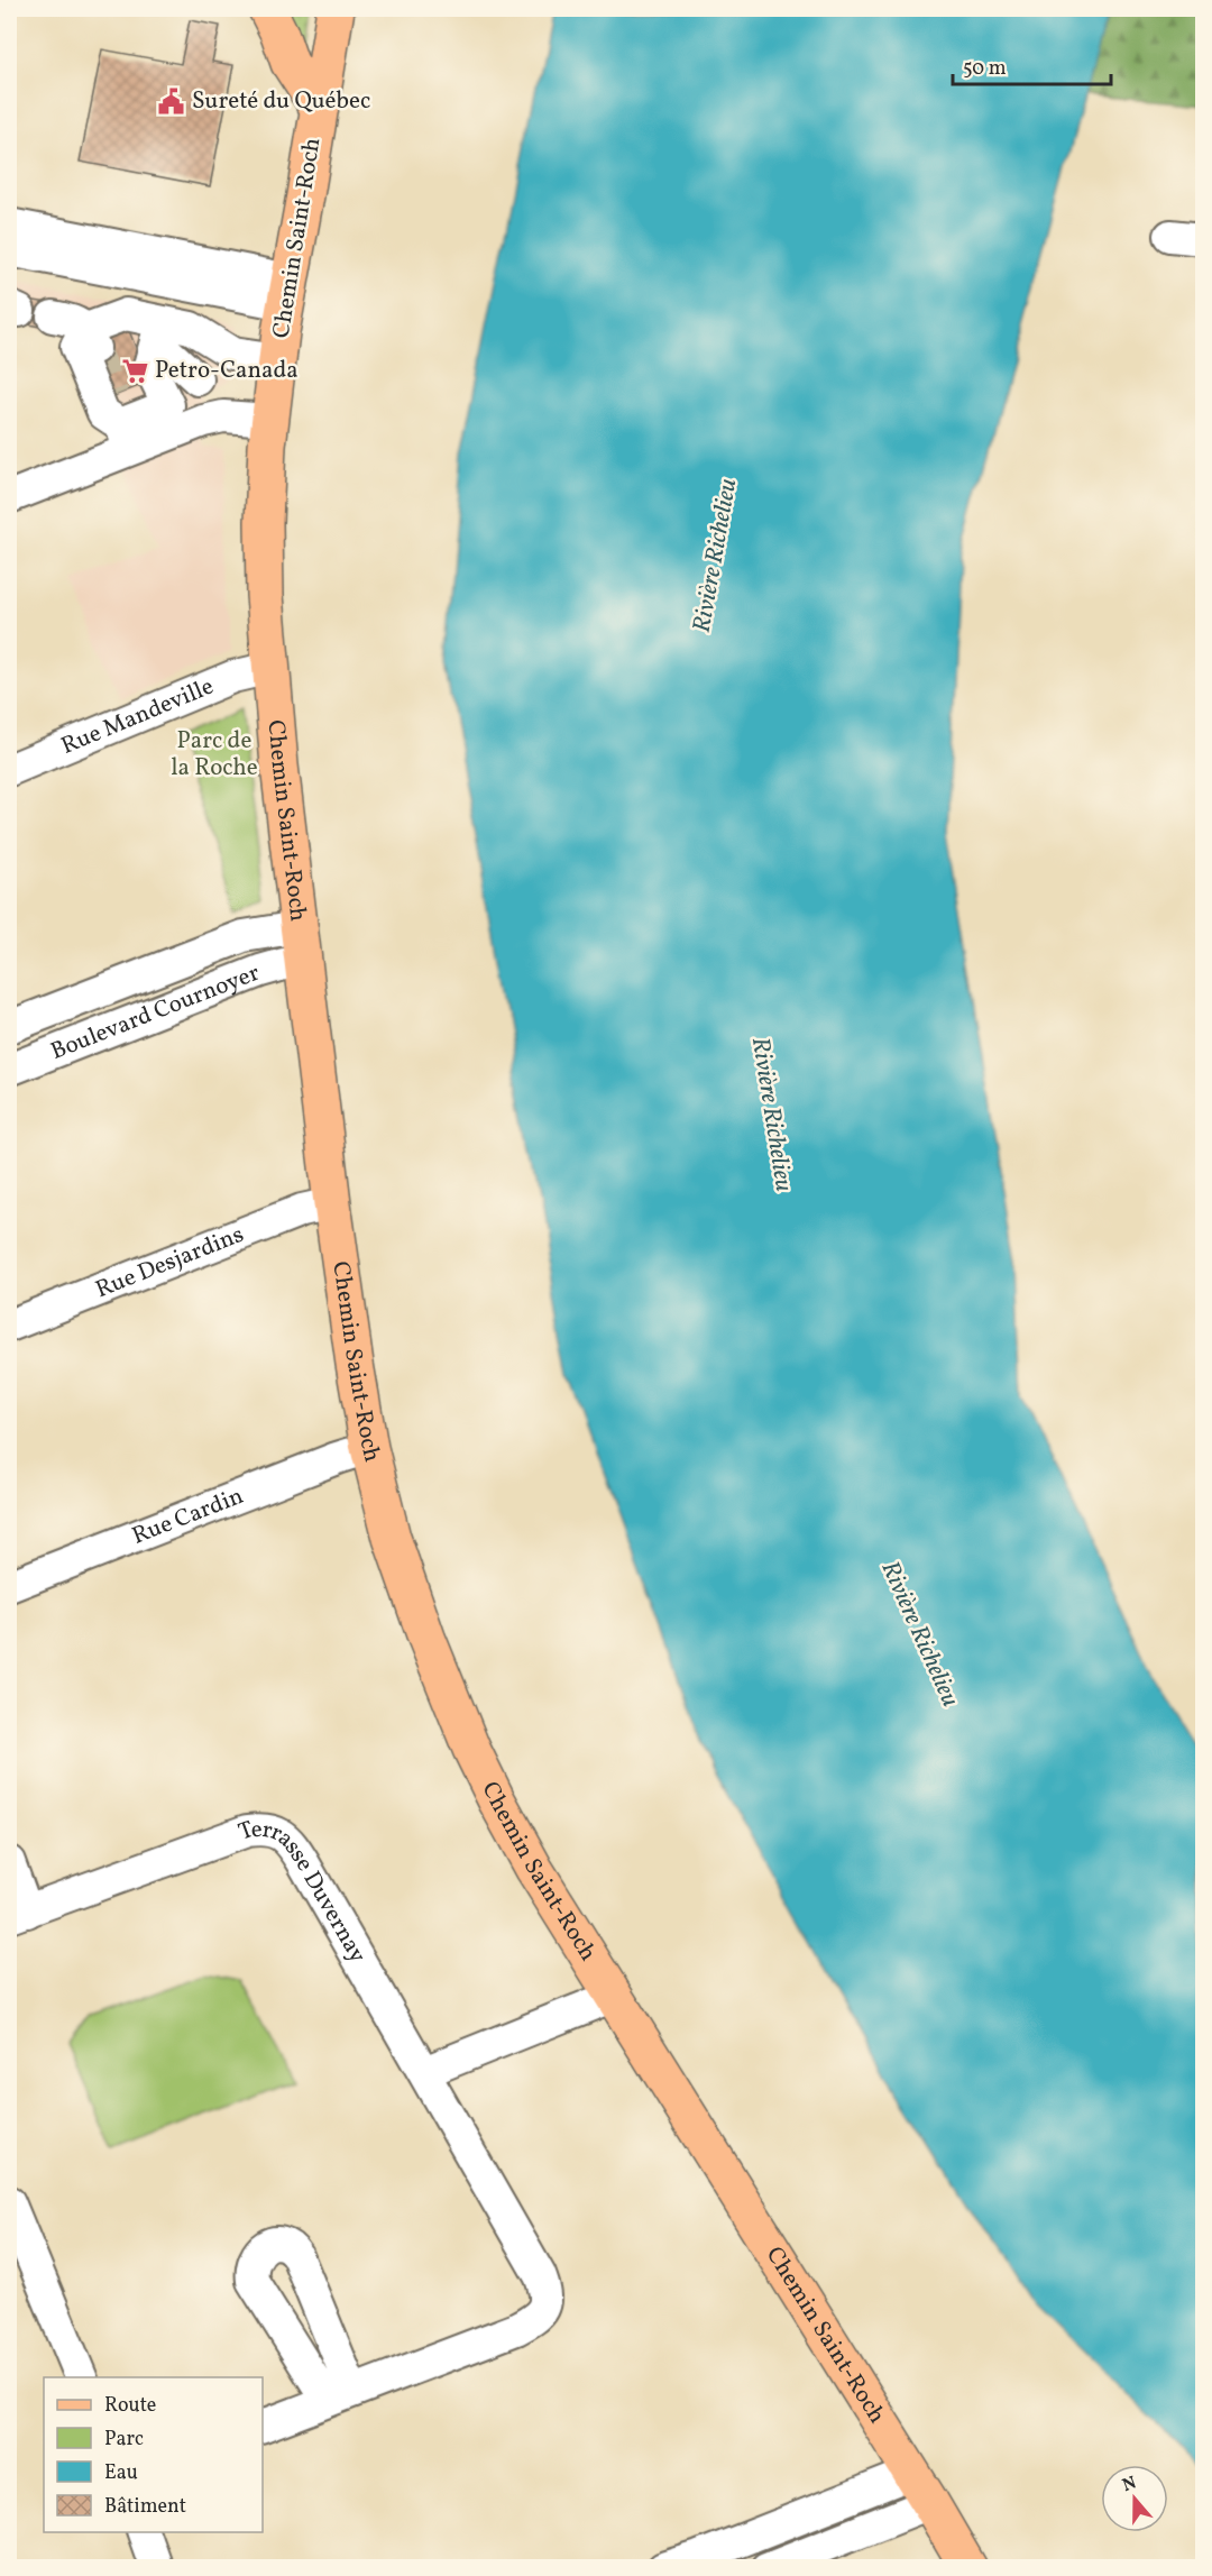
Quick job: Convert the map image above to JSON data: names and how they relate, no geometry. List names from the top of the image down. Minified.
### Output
{"streets":{"main road":["Chemin Saint-Roch"],"street":["Rue Mandeville","Boulevard Cournoyer","Rue Desjardins","Rue Cardin","Terrasse Duvernay"]},"crossings":[["Chemin Saint-Roch","Rue Mandeville"],["Chemin Saint-Roch","Boulevard Cournoyer"],["Chemin Saint-Roch","Rue Desjardins"],["Chemin Saint-Roch","Rue Cardin"]],"water":["Rivière Richelieu"],"parks":["Parc de la Roche"],"places":{"public building":["Sureté du Québec"],"supermarket":["Petro-Canada"]},"legend":["Route","Parc","Eau","Bâtiment"],"scale_bar":"50 m","north":"top"}
